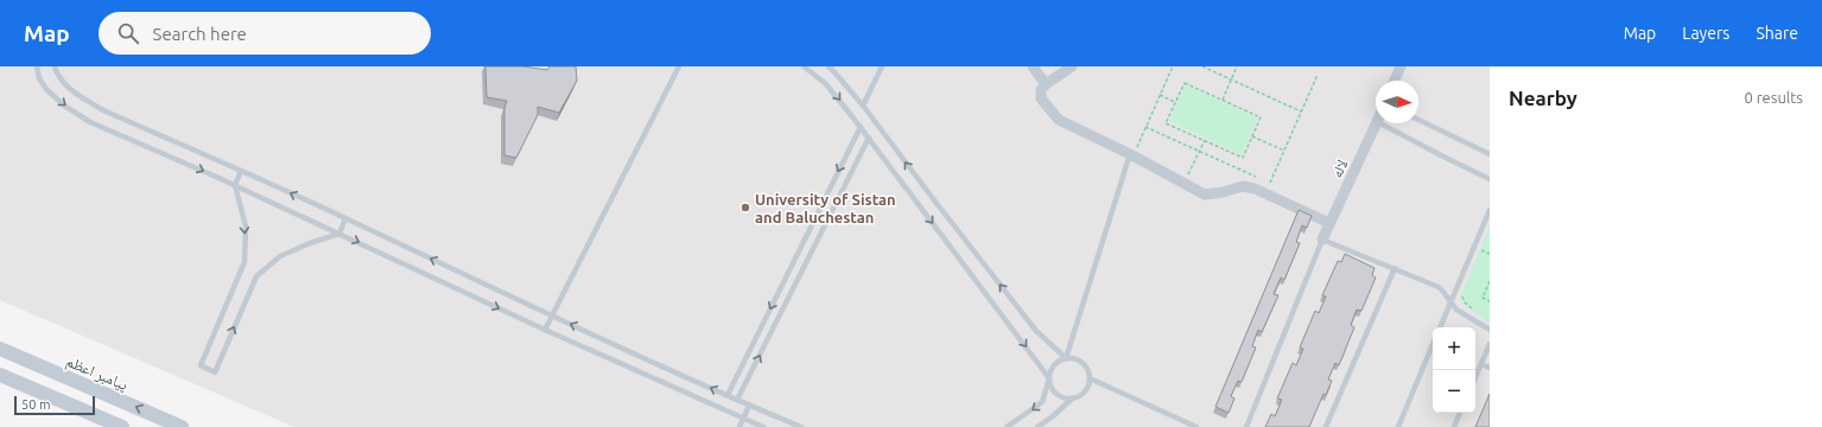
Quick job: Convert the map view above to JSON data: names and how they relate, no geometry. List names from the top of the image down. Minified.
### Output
{"streets":{"main road":["پیامبر اعظم"],"street":["لاله"]},"places":["University of Sistan and Baluchestan"],"scale_bar":"50 m","north":"right","page":{"header":"Map","search":"Search here","nav":["Map","Layers","Share"],"heading":["Nearby","0 results"],"map_buttons":["+","−"],"scale":"50 m"}}
